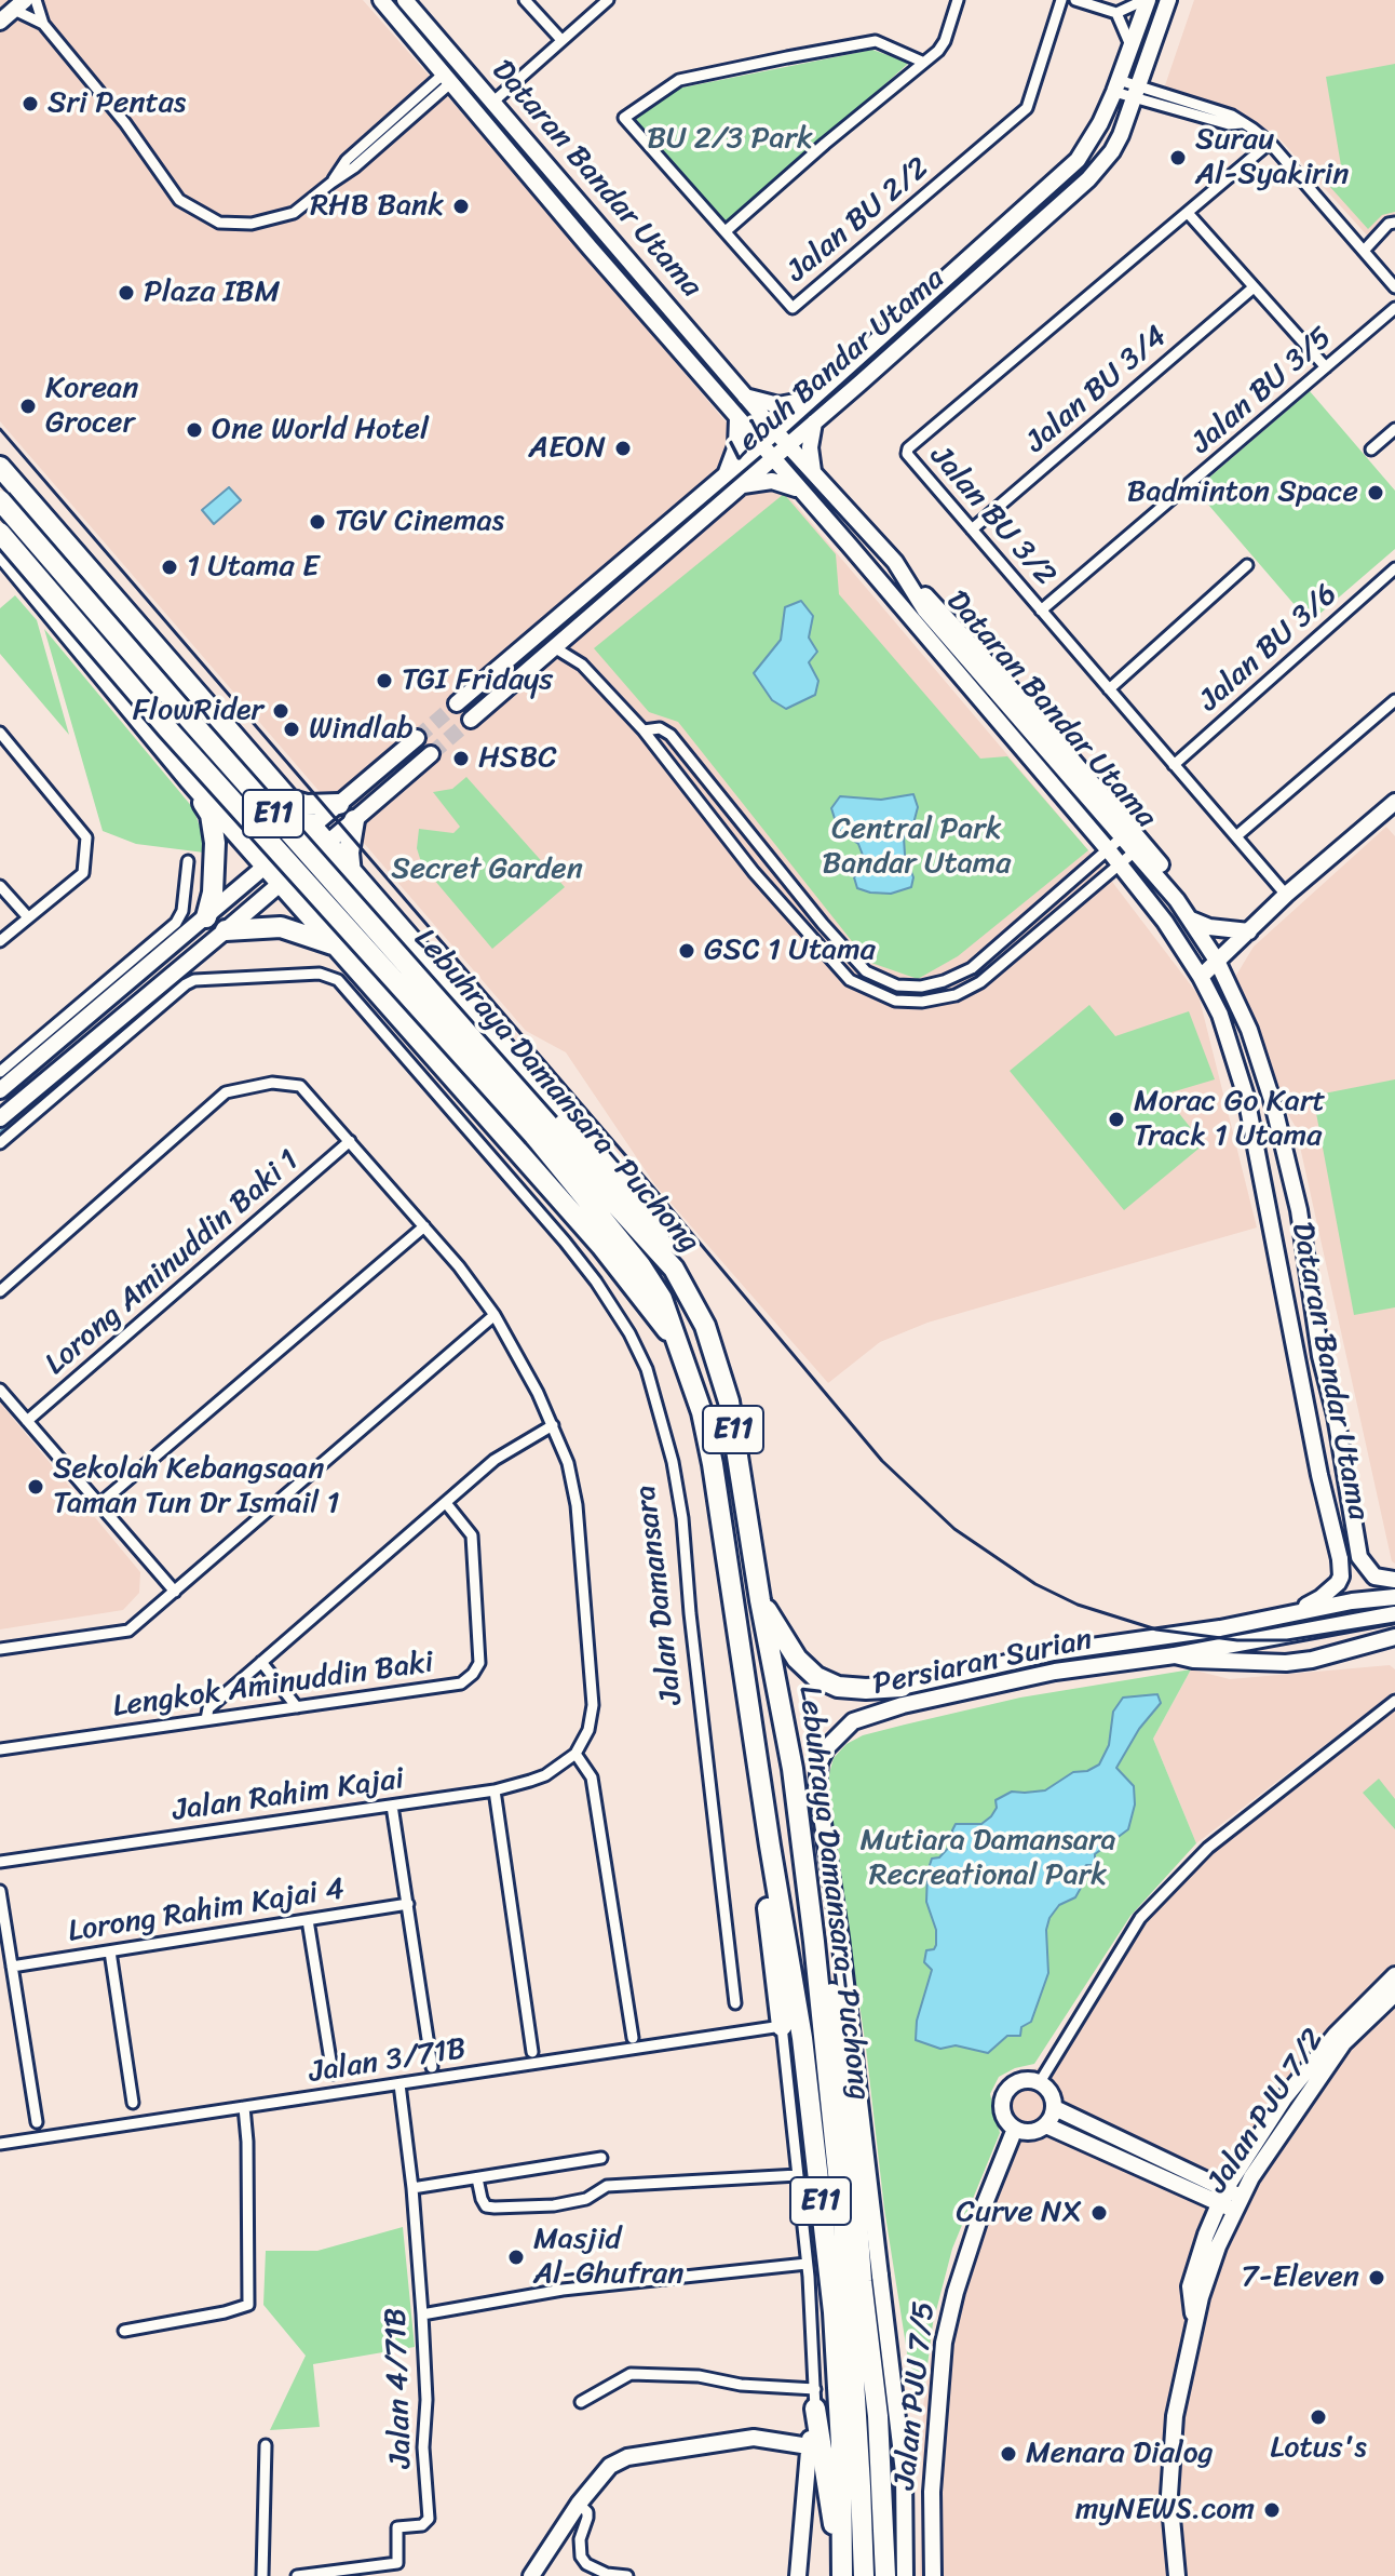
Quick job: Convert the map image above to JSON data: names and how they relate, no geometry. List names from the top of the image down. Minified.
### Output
{"streets":{"highway":["E11","Lebuhraya Damansara–Puchong"],"main road":["Dataran Bandar Utama","Lebuh Bandar Utama","Persiaran Surian","Jalan PJU 7/2","Jalan PJU 7/5"],"street":["Jalan BU 2/2","Jalan BU 3/4","Jalan BU 3/5","Jalan BU 3/2","Jalan BU 3/6","Lorong Aminuddin Baki 1","Jalan Damansara","Lengkok Aminuddin Baki","Jalan Rahim Kajai","Lorong Rahim Kajai 4","Jalan 3/71B","Jalan 4/71B"]},"crossings":[["Dataran Bandar Utama","Lebuh Bandar Utama"],["Dataran Bandar Utama","Persiaran Surian"],["Jalan BU 3/4","Jalan BU 3/2"],["Jalan BU 3/5","Jalan BU 3/2"],["Jalan BU 3/2","Jalan BU 3/6"],["Jalan 3/71B","Jalan 4/71B"]],"parks":["BU 2/3 Park","Central Park Bandar Utama","Secret Garden","Mutiara Damansara Recreational Park"],"places":["Sri Pentas","Surau Al-Syakirin","RHB Bank","Plaza IBM","Korean Grocer","One World Hotel","AEON","Badminton Space","TGV Cinemas","1 Utama E","TGI Fridays","FlowRider","Windlab","HSBC","GSC 1 Utama","Morac Go Kart Track 1 Utama","Sekolah Kebangsaan Taman Tun Dr Ismail 1","Curve NX","Masjid Al-Ghufran","7-Eleven","Lotus's","Menara Dialog","myNEWS.com"]}
